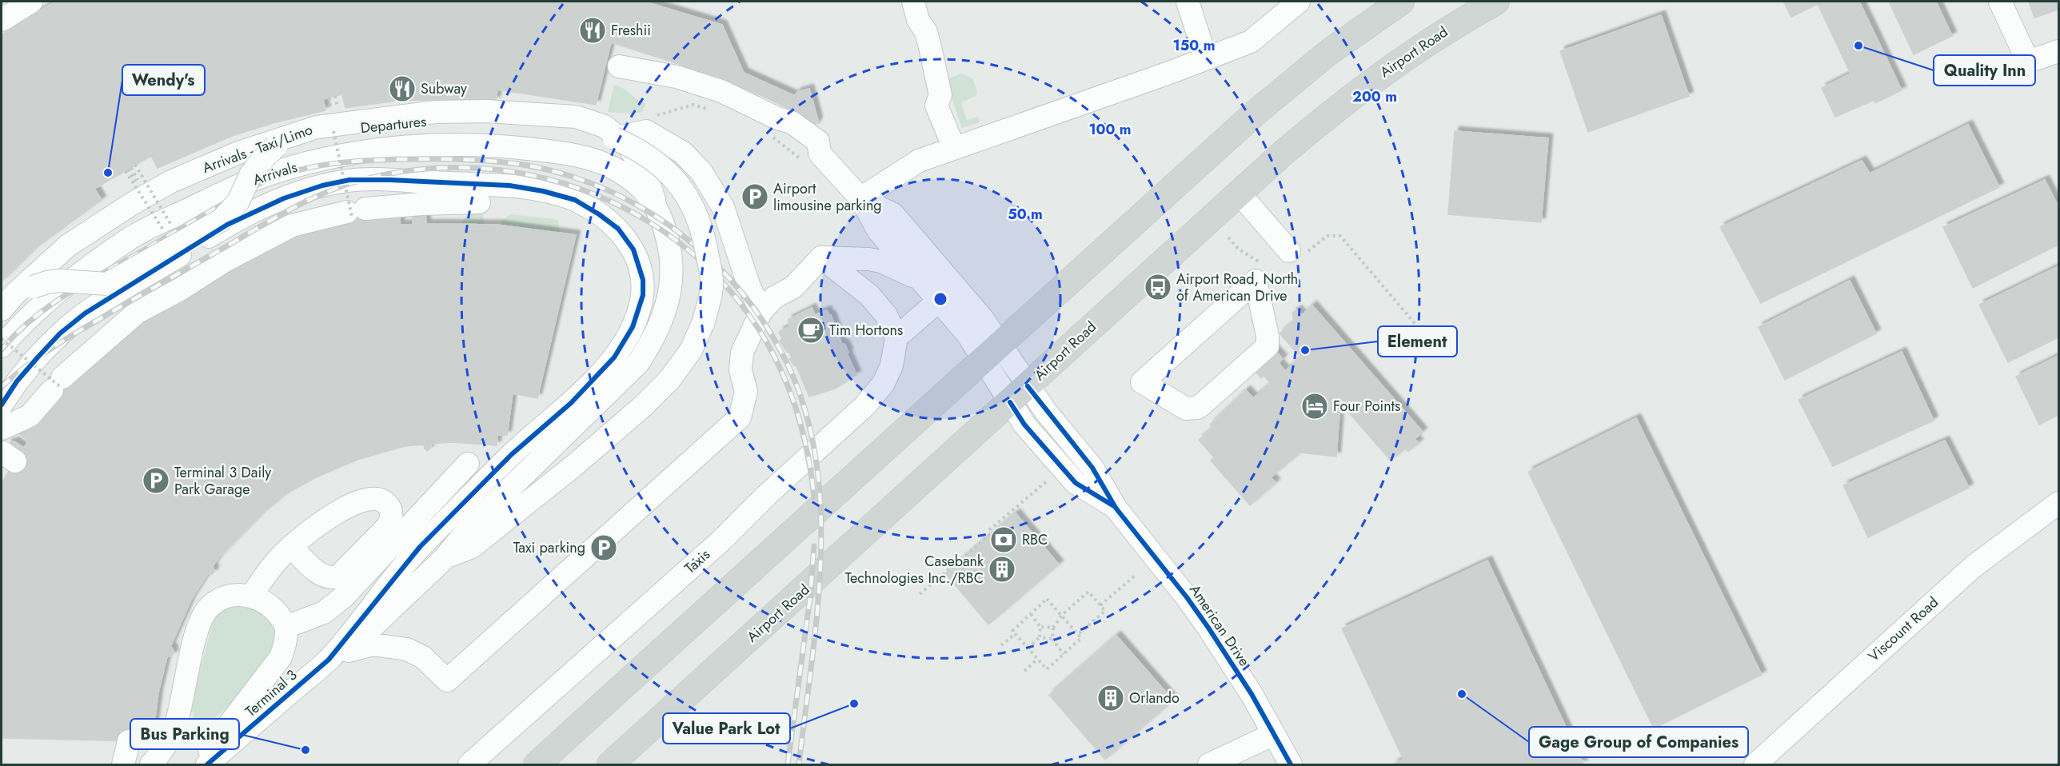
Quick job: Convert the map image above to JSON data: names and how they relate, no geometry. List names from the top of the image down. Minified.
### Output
{"streets":{"main road":["Airport Road"],"street":["Departures","Arrivals - Taxi/Limo","Arrivals","Taxis","American Drive","Viscount Road","Terminal 3"]},"crossings":[["Airport Road","American Drive"],["Departures","Arrivals - Taxi/Limo"],["Arrivals - Taxi/Limo","Arrivals"]],"places":{"restaurant":["Freshii","Subway"],"other":["Quality Inn","Wendy's","Element","Gage Group of Companies","Value Park Lot","Bus Parking"],"parking":["Airport limousine parking","Terminal 3 Daily Park Garage","Taxi parking"],"bus stop":["Airport Road, North of American Drive"],"cafe":["Tim Hortons"],"hotel":["Four Points"],"bank":["RBC"],"building":["Casebank Technologies Inc./RBC","Orlando"]},"rings":["150 m","200 m","100 m","50 m"]}
